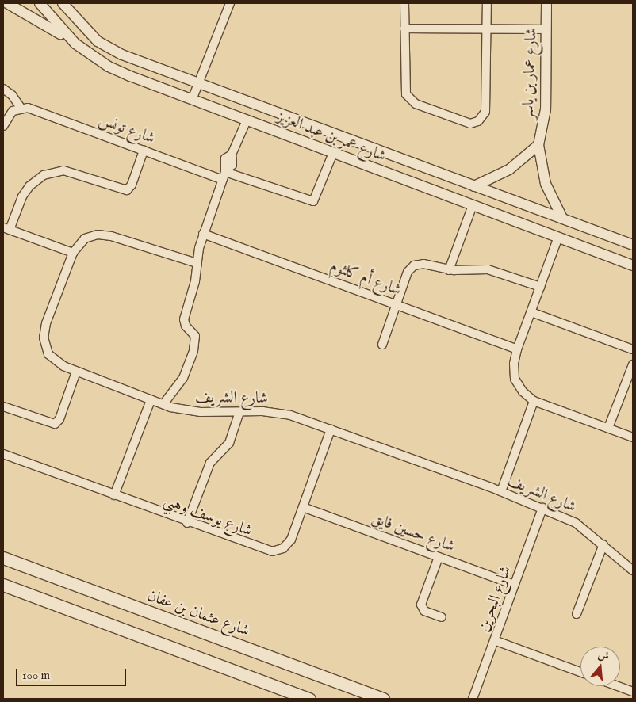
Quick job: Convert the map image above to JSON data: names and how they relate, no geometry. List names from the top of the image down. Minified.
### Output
{"streets":{"main road":["شارع عثمان بن عفان"],"street":["شارع عمار بن ياسر","شارع تونس","شارع عمر بن عبد العزيز","شارع أم كلثوم","شارع الشريف","شارع يوسف وهبي","شارع حسين فايق","شارع البحرين"]},"crossings":[["شارع عمار بن ياسر","شارع عمر بن عبد العزيز"],["شارع الشريف","شارع يوسف وهبي"],["شارع الشريف","شارع البحرين"],["شارع يوسف وهبي","شارع حسين فايق"],["شارع حسين فايق","شارع البحرين"]],"scale_bar":"100 m","north":"top"}
